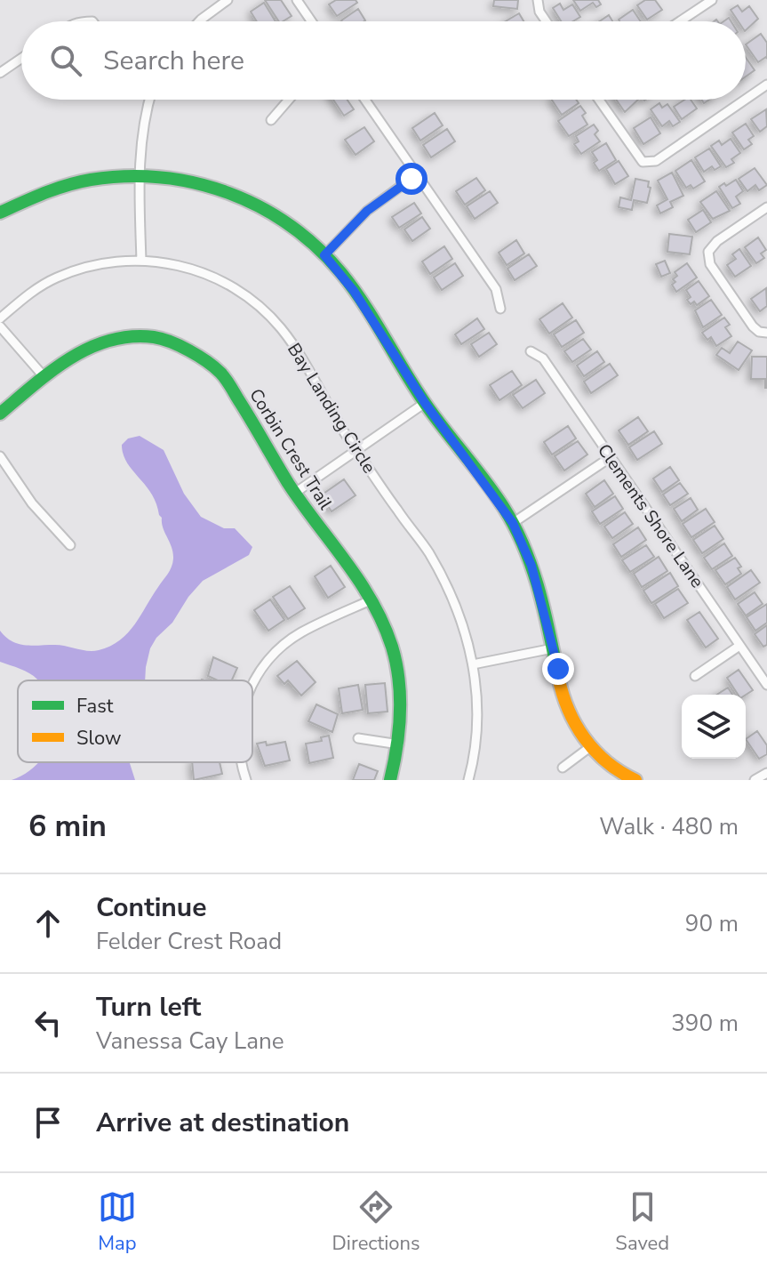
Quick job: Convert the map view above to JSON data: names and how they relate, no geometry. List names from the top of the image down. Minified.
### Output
{"streets":{"street":["Bay Landing Circle","Corbin Crest Trail","Clements Shore Lane"]},"legend":["Fast","Slow"],"page":{"search":"Search here","heading":["6 min","Walk · 480 m"],"list":[["Continue","Felder Crest Road","90 m"],["Turn left","Vanessa Cay Lane","390 m"],"Arrive at destination"],"nav":["Map","Directions","Saved"]}}
